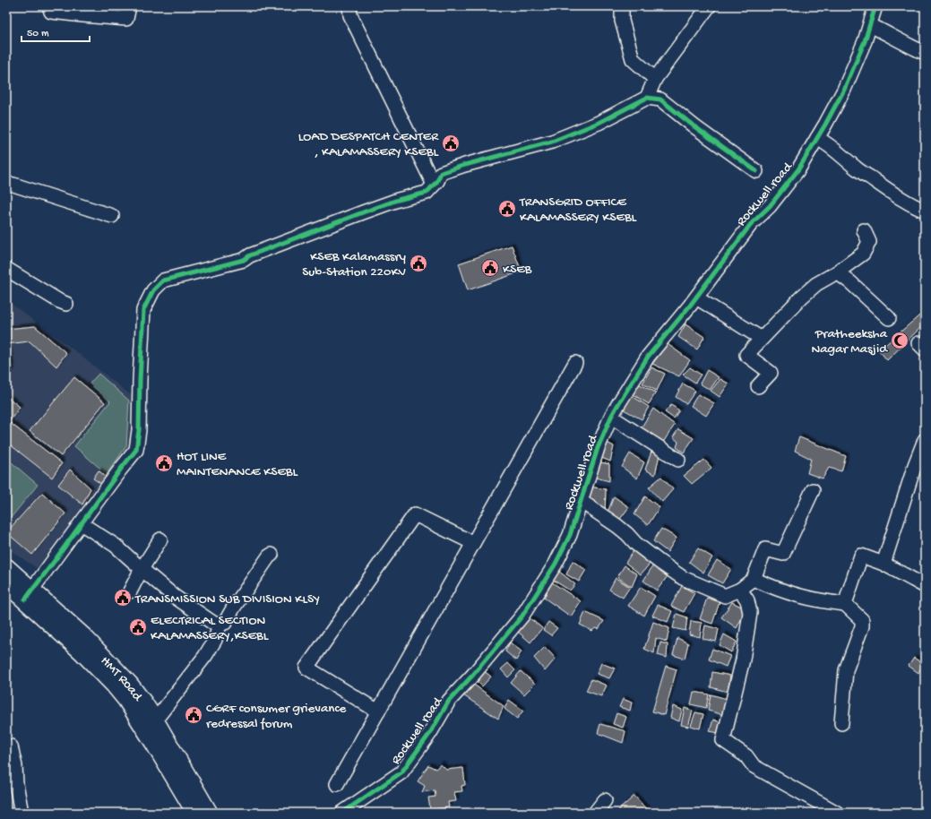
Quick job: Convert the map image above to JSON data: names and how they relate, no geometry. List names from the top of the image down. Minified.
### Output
{"streets":{"main road":["HMT Road"],"street":["Rockwell road"]},"places":{"public building":["LOAD DESPATCH CENTER , KALAMASSERY KSEBL","TRANSGRID OFFICE KALAMASSERY KSEBL","KSEB Kalamassry Sub-Station 220KV","KSEB","HOT LINE MAINTENANCE KSEBL","TRANSMISSION SUB DIVISION KLSY","ELECTRICAL SECTION KALAMASSERY,KSEBL","CGRF consumer grievance redressal forum"],"mosque":["Pratheeksha Nagar Masjid"]},"scale_bar":"50 m"}
